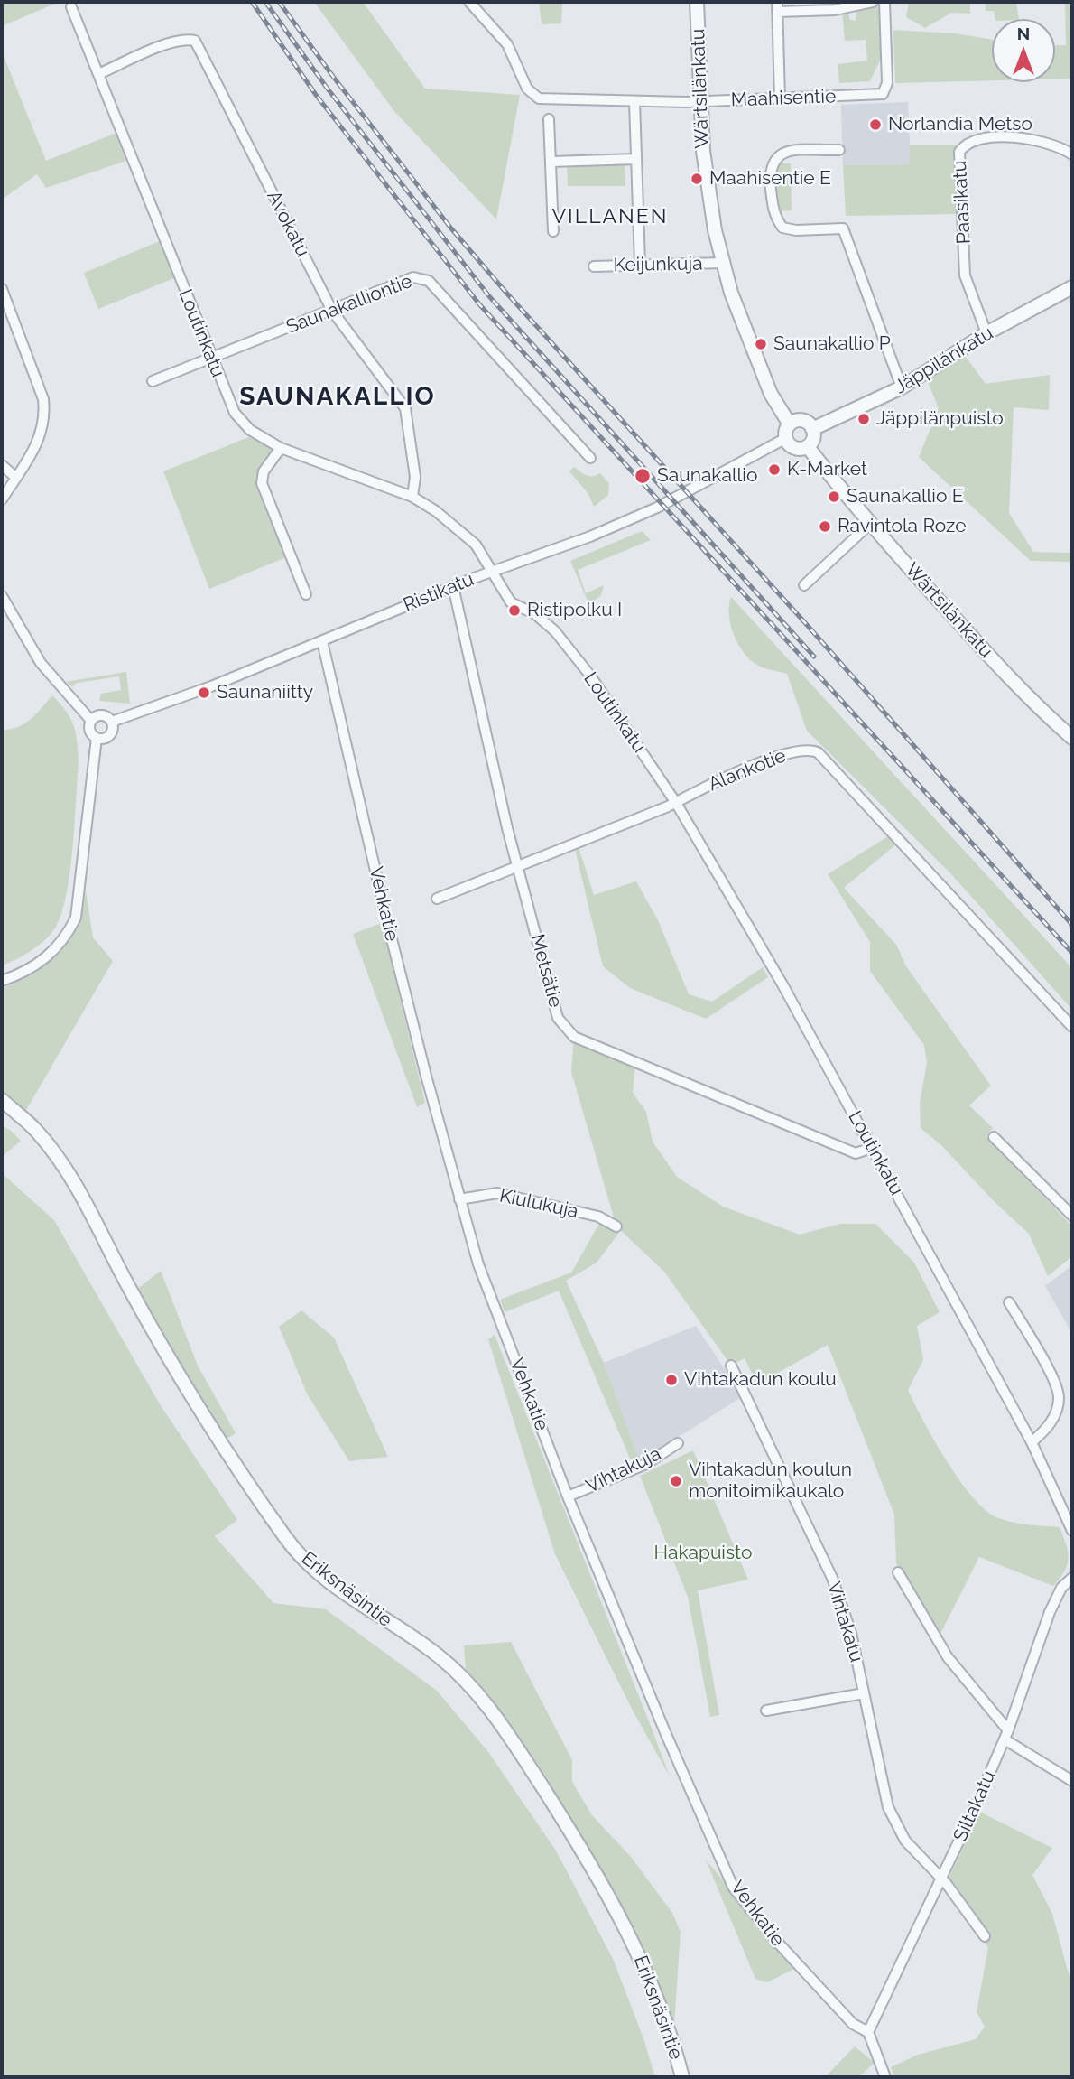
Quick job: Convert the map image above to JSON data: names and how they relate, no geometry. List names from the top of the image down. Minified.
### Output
{"streets":{"street":["Wärtsilänkatu","Maahisentie","Paasikatu","Avokatu","Keijunkuja","Saunakalliontie","Loutinkatu","Jäppilänkatu","Ristikatu","Alankotie","Vehkatie","Metsätie","Kiulukuja","Vihtakuja","Eriksnäsintie","Vihtakatu","Siltakatu"]},"crossings":[["Wärtsilänkatu","Maahisentie"],["Wärtsilänkatu","Keijunkuja"],["Wärtsilänkatu","Jäppilänkatu"],["Wärtsilänkatu","Ristikatu"],["Paasikatu","Jäppilänkatu"],["Avokatu","Saunakalliontie"],["Avokatu","Loutinkatu"],["Saunakalliontie","Loutinkatu"],["Loutinkatu","Ristikatu"],["Loutinkatu","Alankotie"],["Loutinkatu","Metsätie"],["Jäppilänkatu","Ristikatu"],["Ristikatu","Vehkatie"],["Ristikatu","Metsätie"],["Alankotie","Metsätie"],["Vehkatie","Kiulukuja"],["Vehkatie","Vihtakuja"],["Vehkatie","Siltakatu"],["Vihtakatu","Siltakatu"]],"districts":["VILLANEN","SAUNAKALLIO"],"parks":["Hakapuisto"],"places":["Norlandia Metso","Maahisentie E","Saunakallio P","Jäppilänpuisto","K-Market","Saunakallio","Saunakallio E","Ravintola Roze","Ristipolku I","Saunaniitty","Vihtakadun koulu","Vihtakadun koulun monitoimikaukalo"],"north":"top"}
